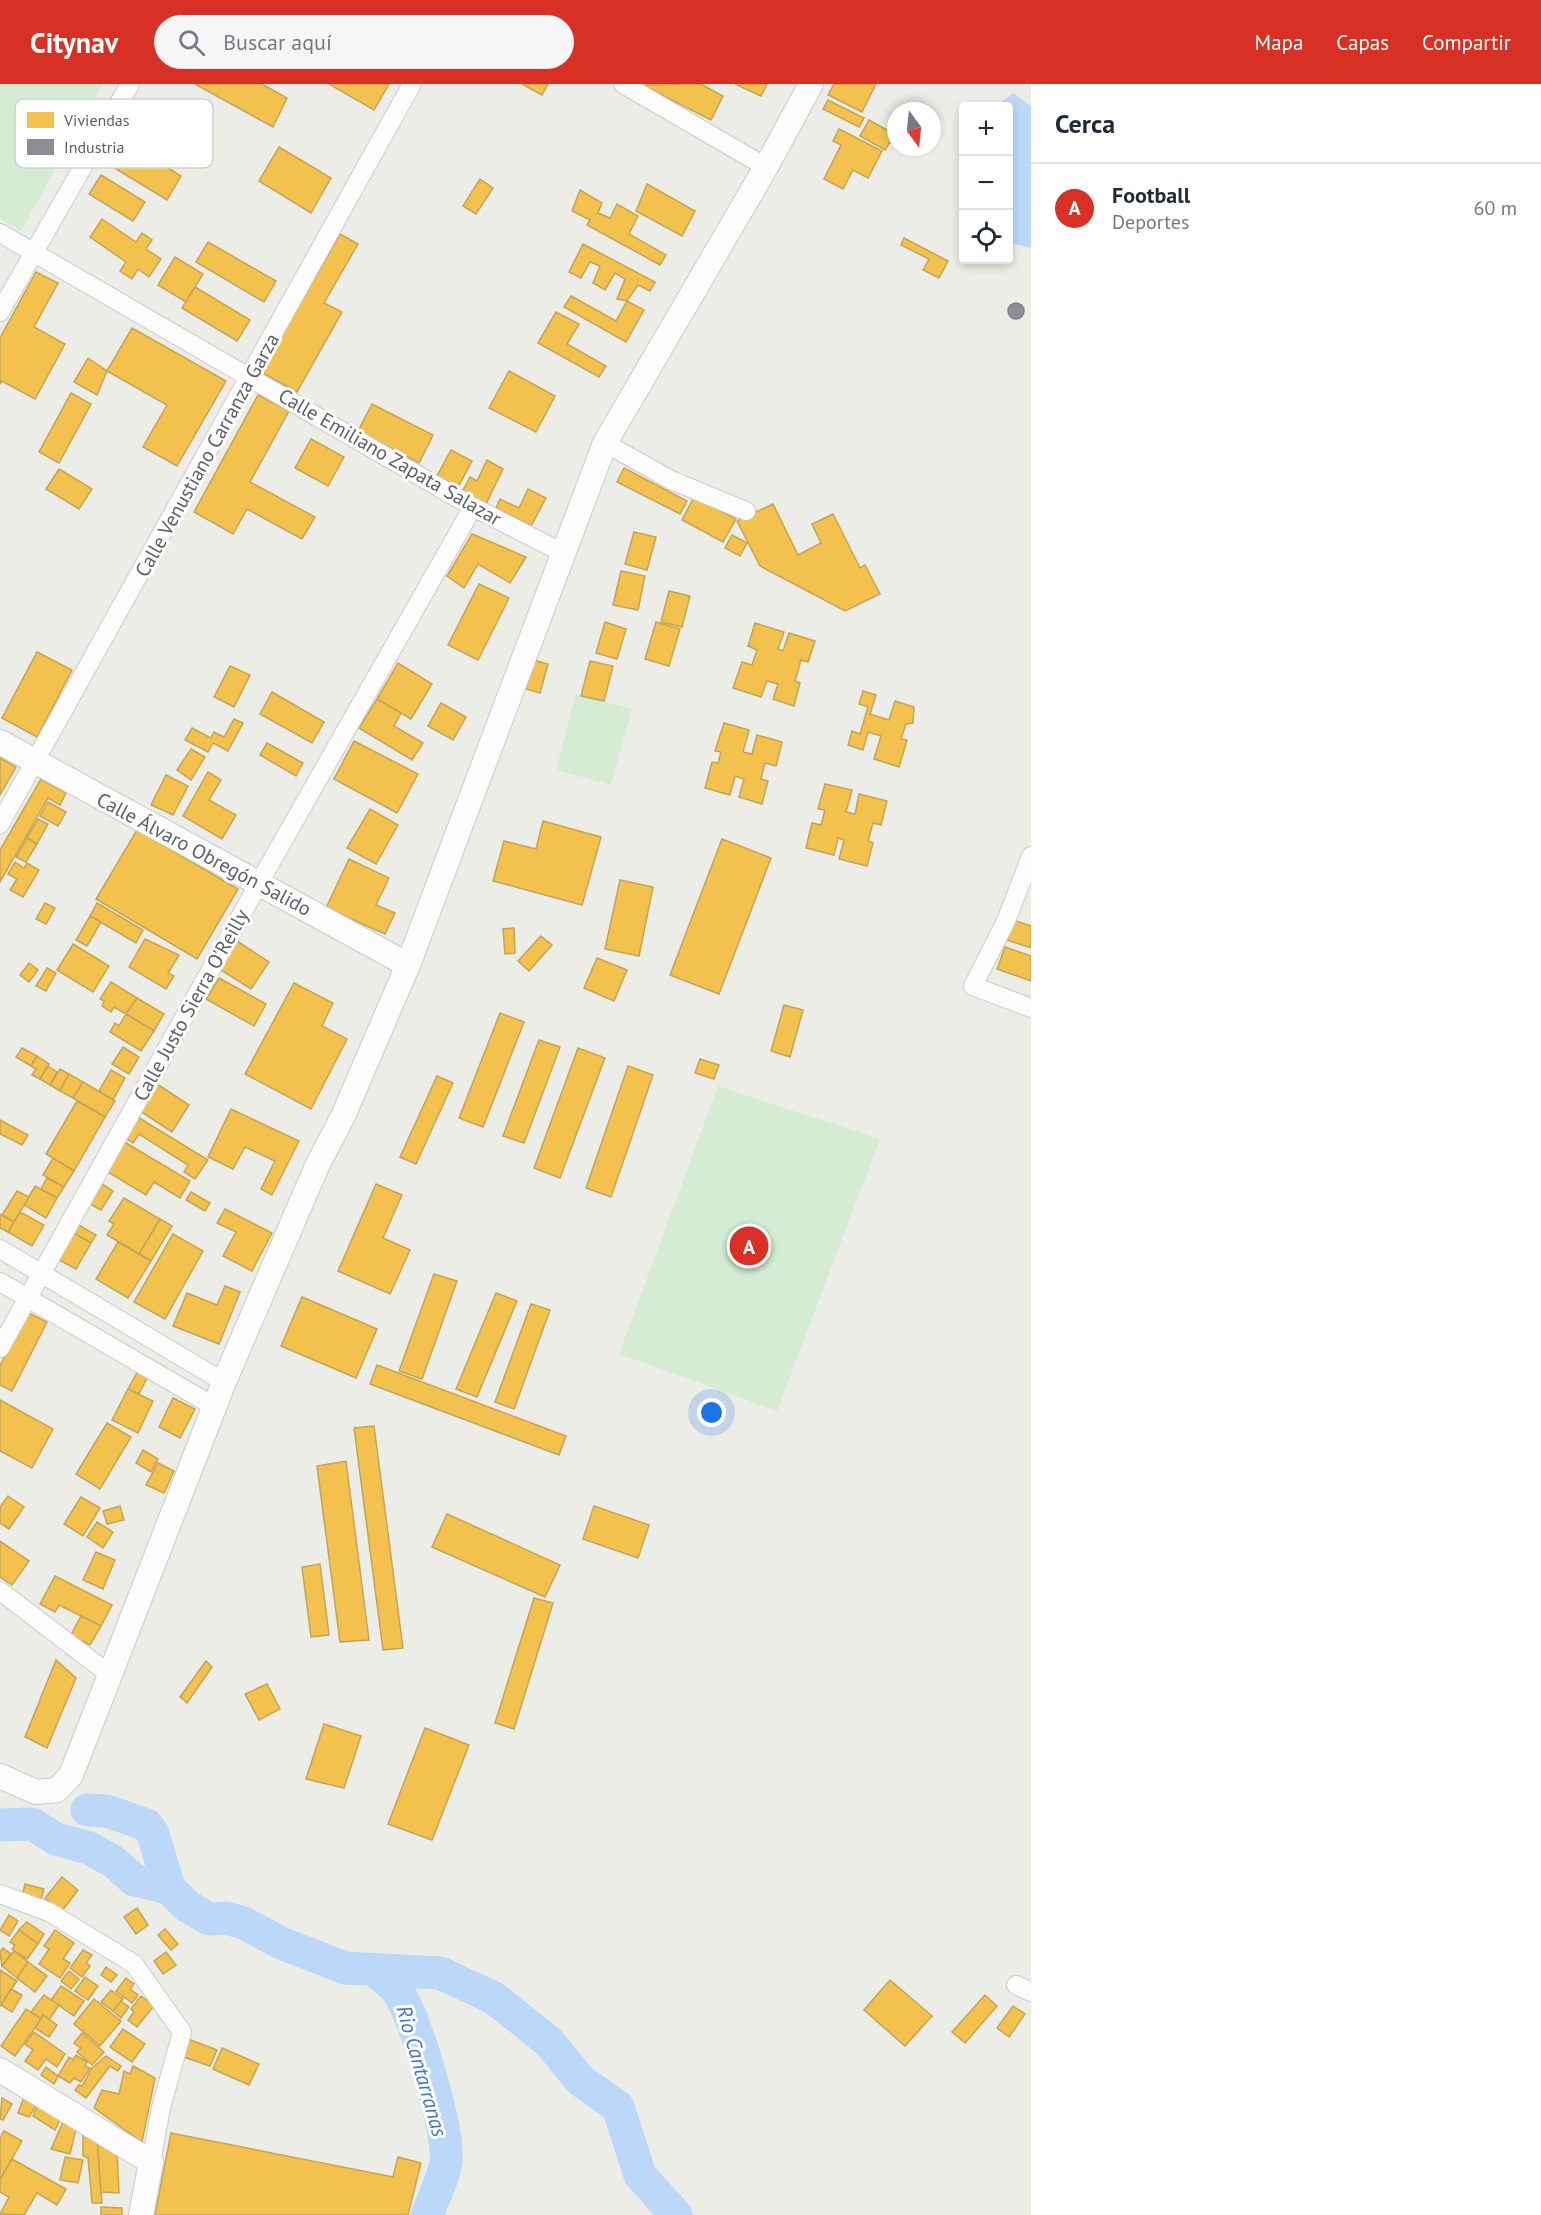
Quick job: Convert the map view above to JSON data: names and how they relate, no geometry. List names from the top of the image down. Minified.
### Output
{"streets":{"street":["Calle Venustiano Carranza Garza","Calle Emiliano Zapata Salazar","Calle Álvaro Obregón Salido","Calle Justo Sierra O'Reilly"]},"crossings":[["Calle Venustiano Carranza Garza","Calle Emiliano Zapata Salazar"],["Calle Venustiano Carranza Garza","Calle Álvaro Obregón Salido"],["Calle Emiliano Zapata Salazar","Calle Justo Sierra O'Reilly"],["Calle Álvaro Obregón Salido","Calle Justo Sierra O'Reilly"]],"water":["Rio Cantarranas"],"legend":["Viviendas","Industria"],"north":"bottom","page":{"header":"Citynav","search":"Buscar aquí","nav":["Mapa","Capas","Compartir"],"heading":"Cerca","map_buttons":["+","−"],"list":[{"mark":"A","name":"Football","note":"Deportes","value":"60 m"}],"pins":"A"}}
